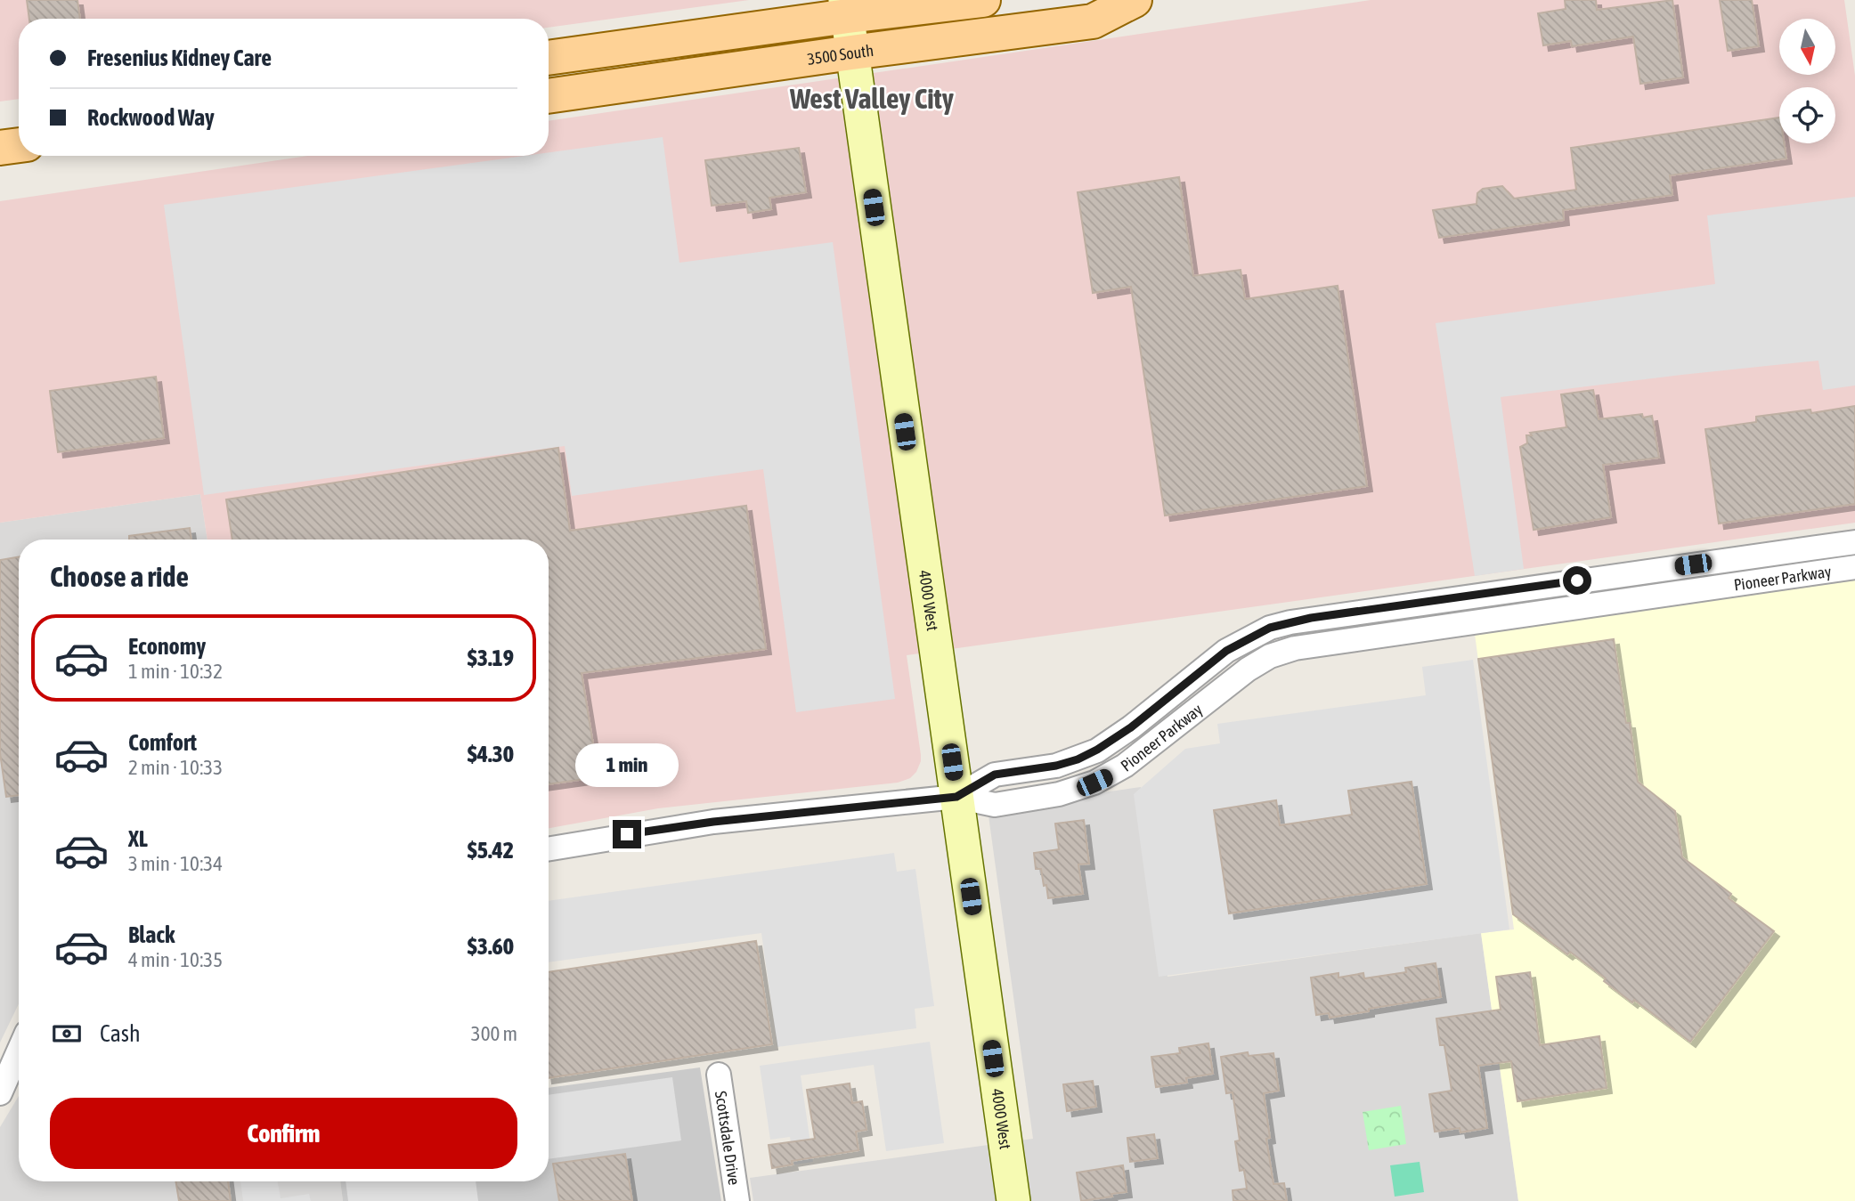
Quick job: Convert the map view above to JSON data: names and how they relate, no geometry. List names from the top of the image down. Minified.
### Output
{"streets":{"main road":["3500 South"],"street":["Pioneer Parkway","4000 West","Scottsdale Drive"]},"crossings":[["3500 South","4000 West"],["Pioneer Parkway","4000 West"]],"districts":["West Valley City"],"north":"bottom","page":{"banner":["Fresenius Kidney Care","Rockwood Way"],"heading":"Choose a ride","list":[{"name":"Economy","note":"1 min · 10:32","value":"$3.19"},{"name":"Comfort","note":"2 min · 10:33","value":"$4.30"},{"name":"XL","note":"3 min · 10:34","value":"$5.42"},{"name":"Black","note":"4 min · 10:35","value":"$3.60"}],"bubble":"1 min","pay":["Cash","300 m"],"buttons":"Confirm"}}
